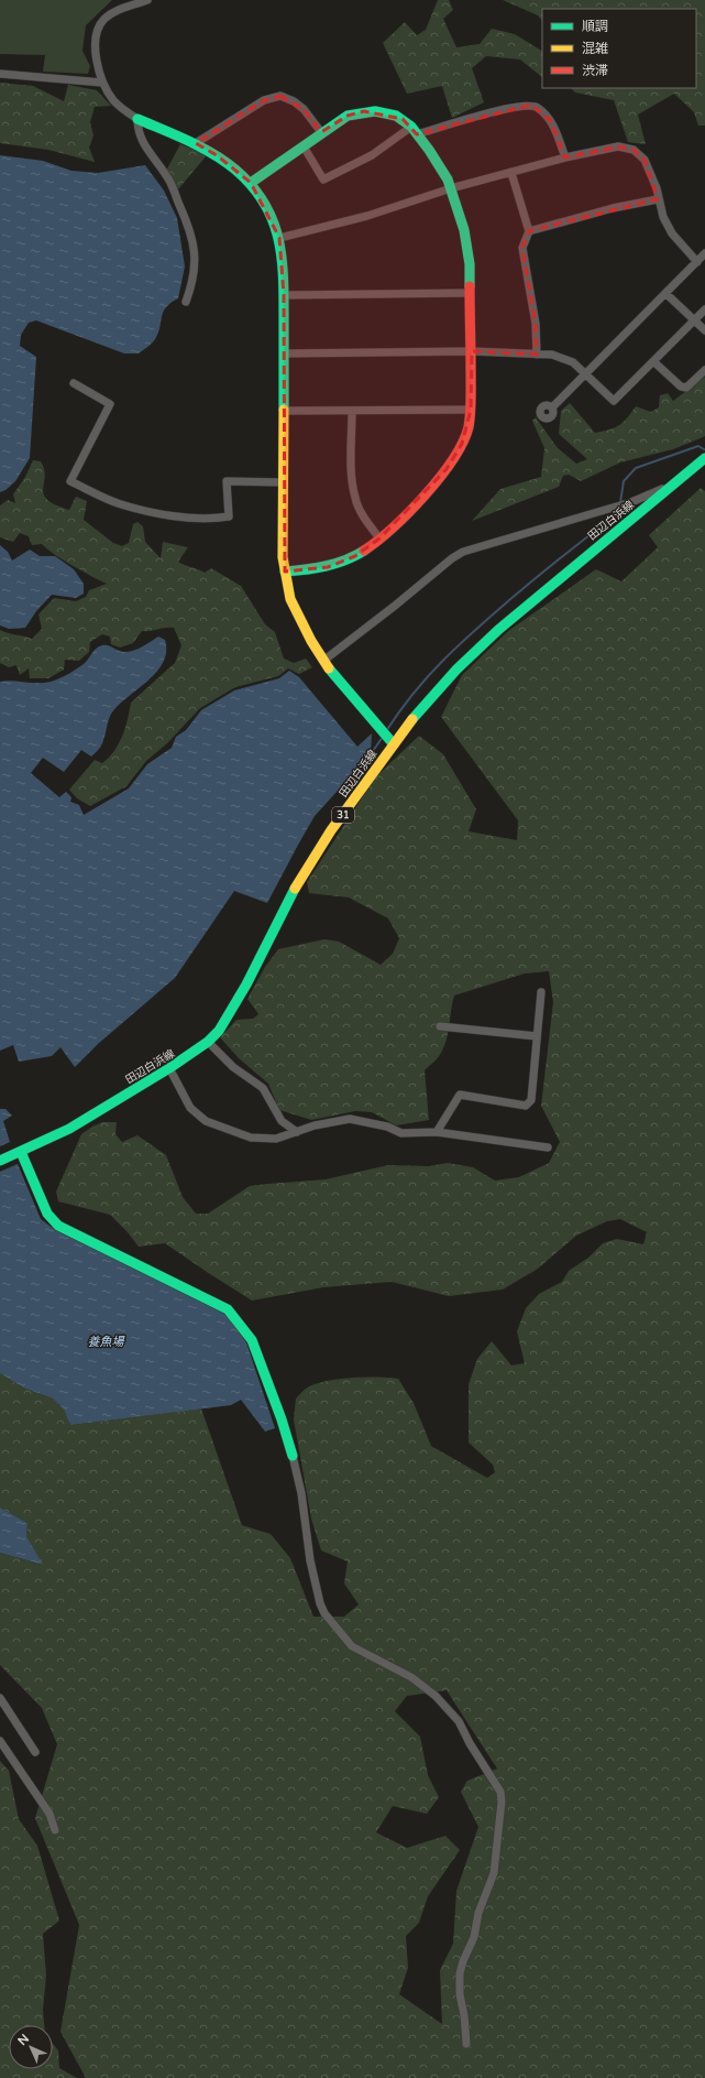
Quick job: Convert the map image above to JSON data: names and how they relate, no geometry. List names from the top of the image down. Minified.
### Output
{"streets":{"street":["田辺白浜線","31"]},"water":["養魚場"],"legend":["順調","混雑","渋滞"],"north":"top left"}
